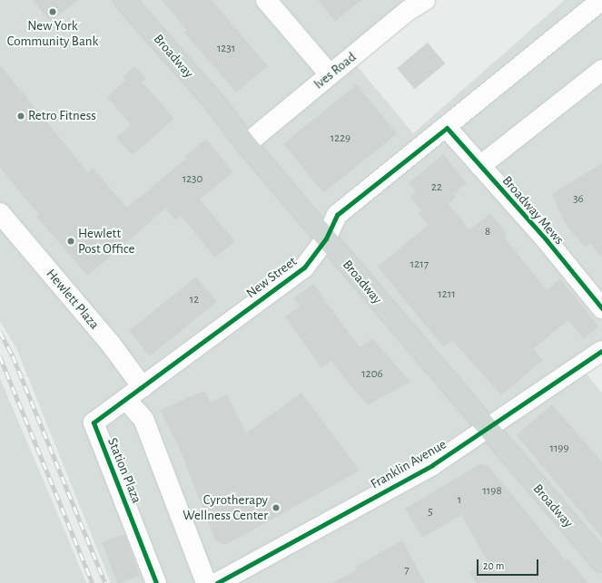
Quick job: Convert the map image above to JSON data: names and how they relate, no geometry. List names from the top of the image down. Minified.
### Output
{"streets":{"main road":["Broadway"],"street":["Ives Road","Broadway Mews","New Street","Hewlett Plaza","Franklin Avenue","Station Plaza"]},"crossings":[["Broadway","Ives Road"],["Broadway","New Street"],["Broadway","Franklin Avenue"],["Broadway Mews","New Street"],["New Street","Hewlett Plaza"],["New Street","Station Plaza"],["Hewlett Plaza","Station Plaza"]],"places":["New York Community Bank","Retro Fitness","Hewlett Post Office","Cyrotherapy Wellness Center"],"house_numbers":["1231","1229","1230","22","36","8","1217","1211","12","1206","1199","1198","1","5","7"],"scale_bar":"20 m"}
